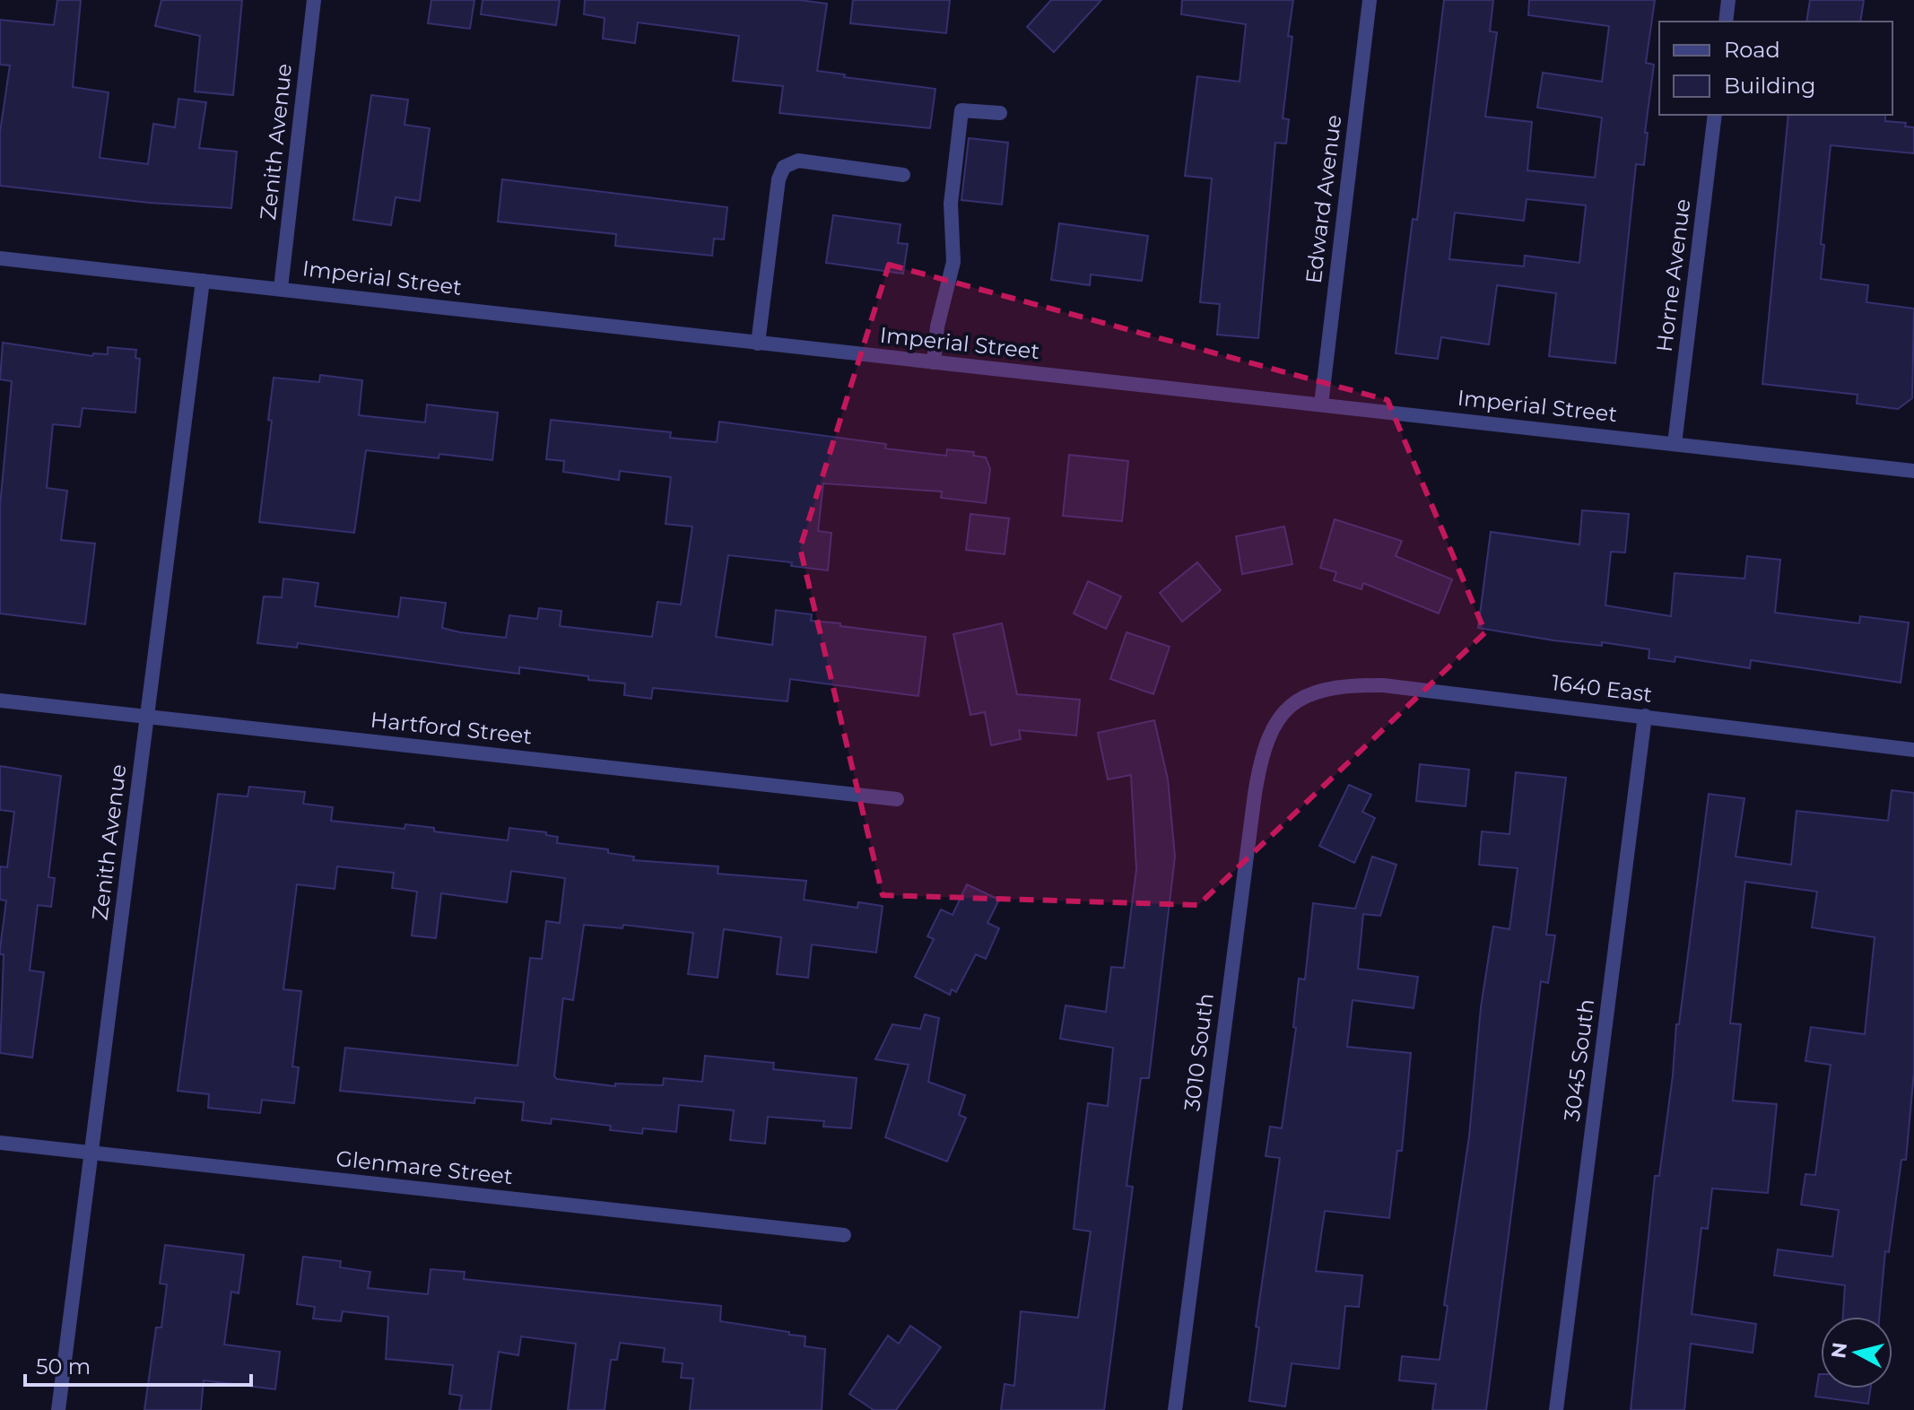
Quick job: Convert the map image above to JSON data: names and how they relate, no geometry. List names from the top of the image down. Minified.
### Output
{"streets":{"street":["Zenith Avenue","Edward Avenue","Horne Avenue","Imperial Street","1640 East","Hartford Street","3010 South","3045 South","Glenmare Street"]},"crossings":[["Zenith Avenue","Imperial Street"],["Zenith Avenue","Hartford Street"],["Zenith Avenue","Glenmare Street"],["Edward Avenue","Imperial Street"],["Horne Avenue","Imperial Street"],["1640 East","3010 South"],["1640 East","3045 South"]],"legend":["Road","Building"],"scale_bar":"50 m","north":"left"}
